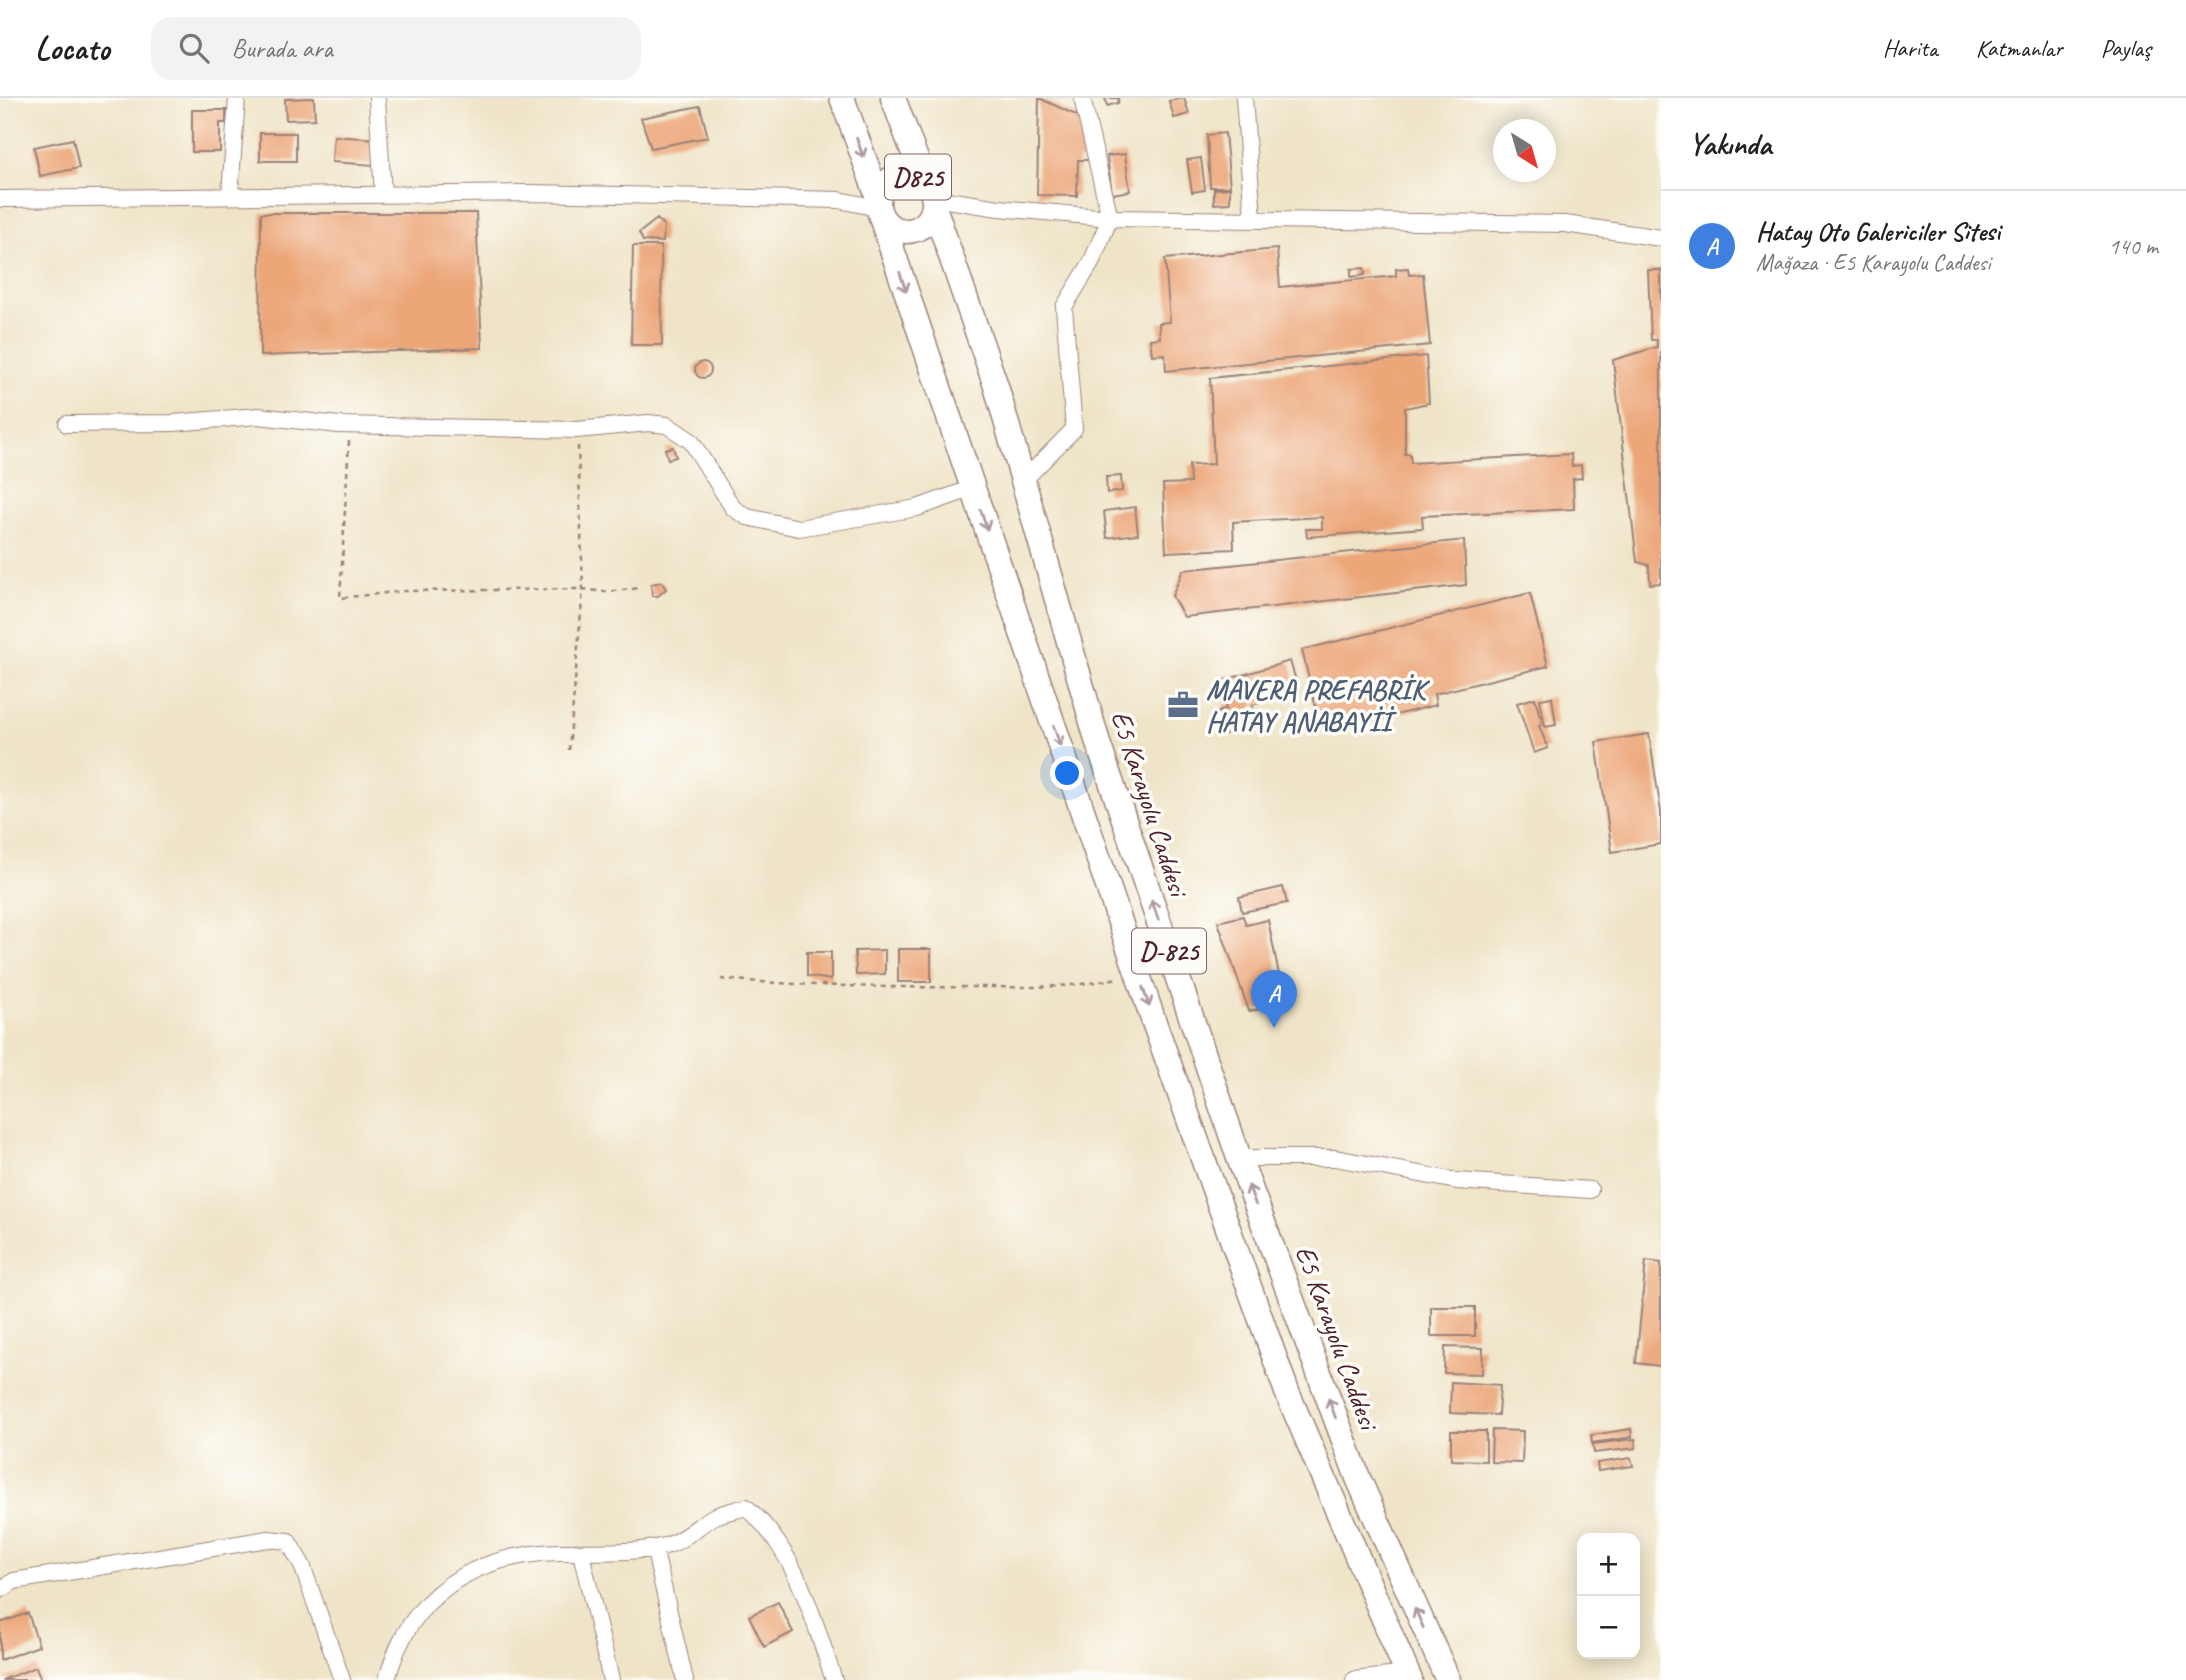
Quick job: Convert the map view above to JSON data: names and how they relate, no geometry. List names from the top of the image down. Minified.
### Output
{"streets":{"highway":["D825","E5 Karayolu Caddesi","D-825"]},"crossings":[["D825","E5 Karayolu Caddesi"],["D825","D-825"],["E5 Karayolu Caddesi","D-825"]],"places":{"office":["MAVERA PREFABRİK HATAY ANABAYİİ"]},"north":"bottom right","page":{"header":"Locato","search":"Burada ara","nav":["Harita","Katmanlar","Paylaş"],"heading":"Yakında","list":[{"mark":"A","name":"Hatay Oto Galericiler Sitesi","note":"Mağaza · E5 Karayolu Caddesi","value":"140 m"}],"pins":"A","map_buttons":["+","−"]}}
